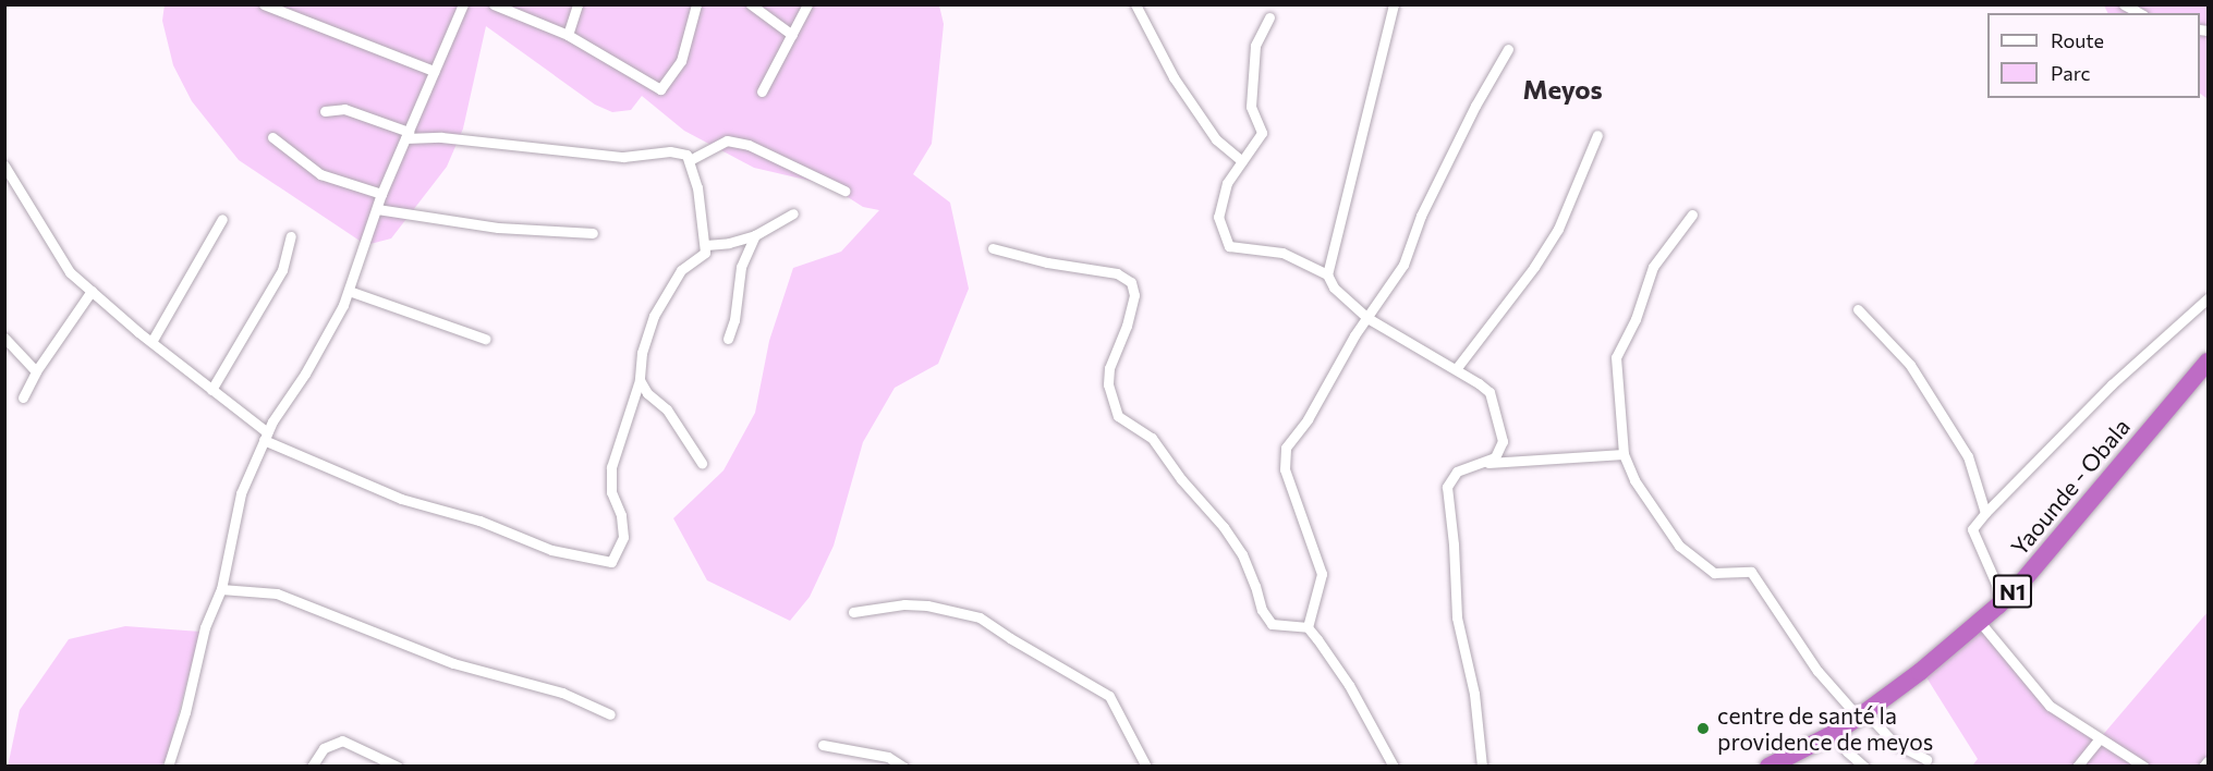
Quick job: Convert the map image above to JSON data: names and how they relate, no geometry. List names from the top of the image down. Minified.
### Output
{"streets":{"highway":["Yaounde - Obala","N1"]},"districts":["Meyos"],"places":["centre de santé la providence de meyos"],"legend":["Route","Parc"]}
